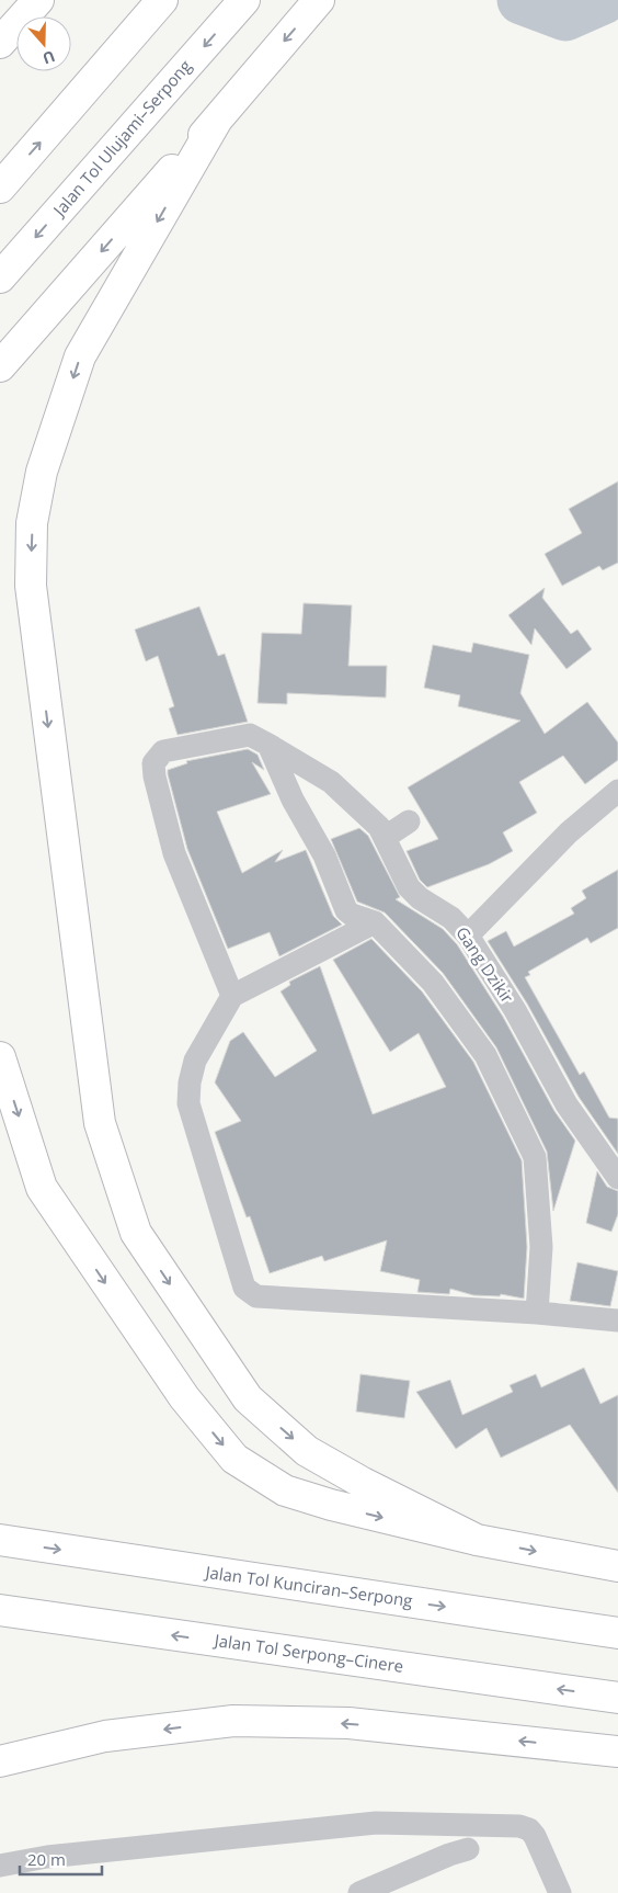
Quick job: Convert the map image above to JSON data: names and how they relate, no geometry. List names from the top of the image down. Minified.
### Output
{"streets":{"highway":["Jalan Tol Ulujami–Serpong","Jalan Tol Kunciran–Serpong","Jalan Tol Serpong–Cinere"],"street":["Gang Dzikir"]},"scale_bar":"20 m","north":"bottom"}
